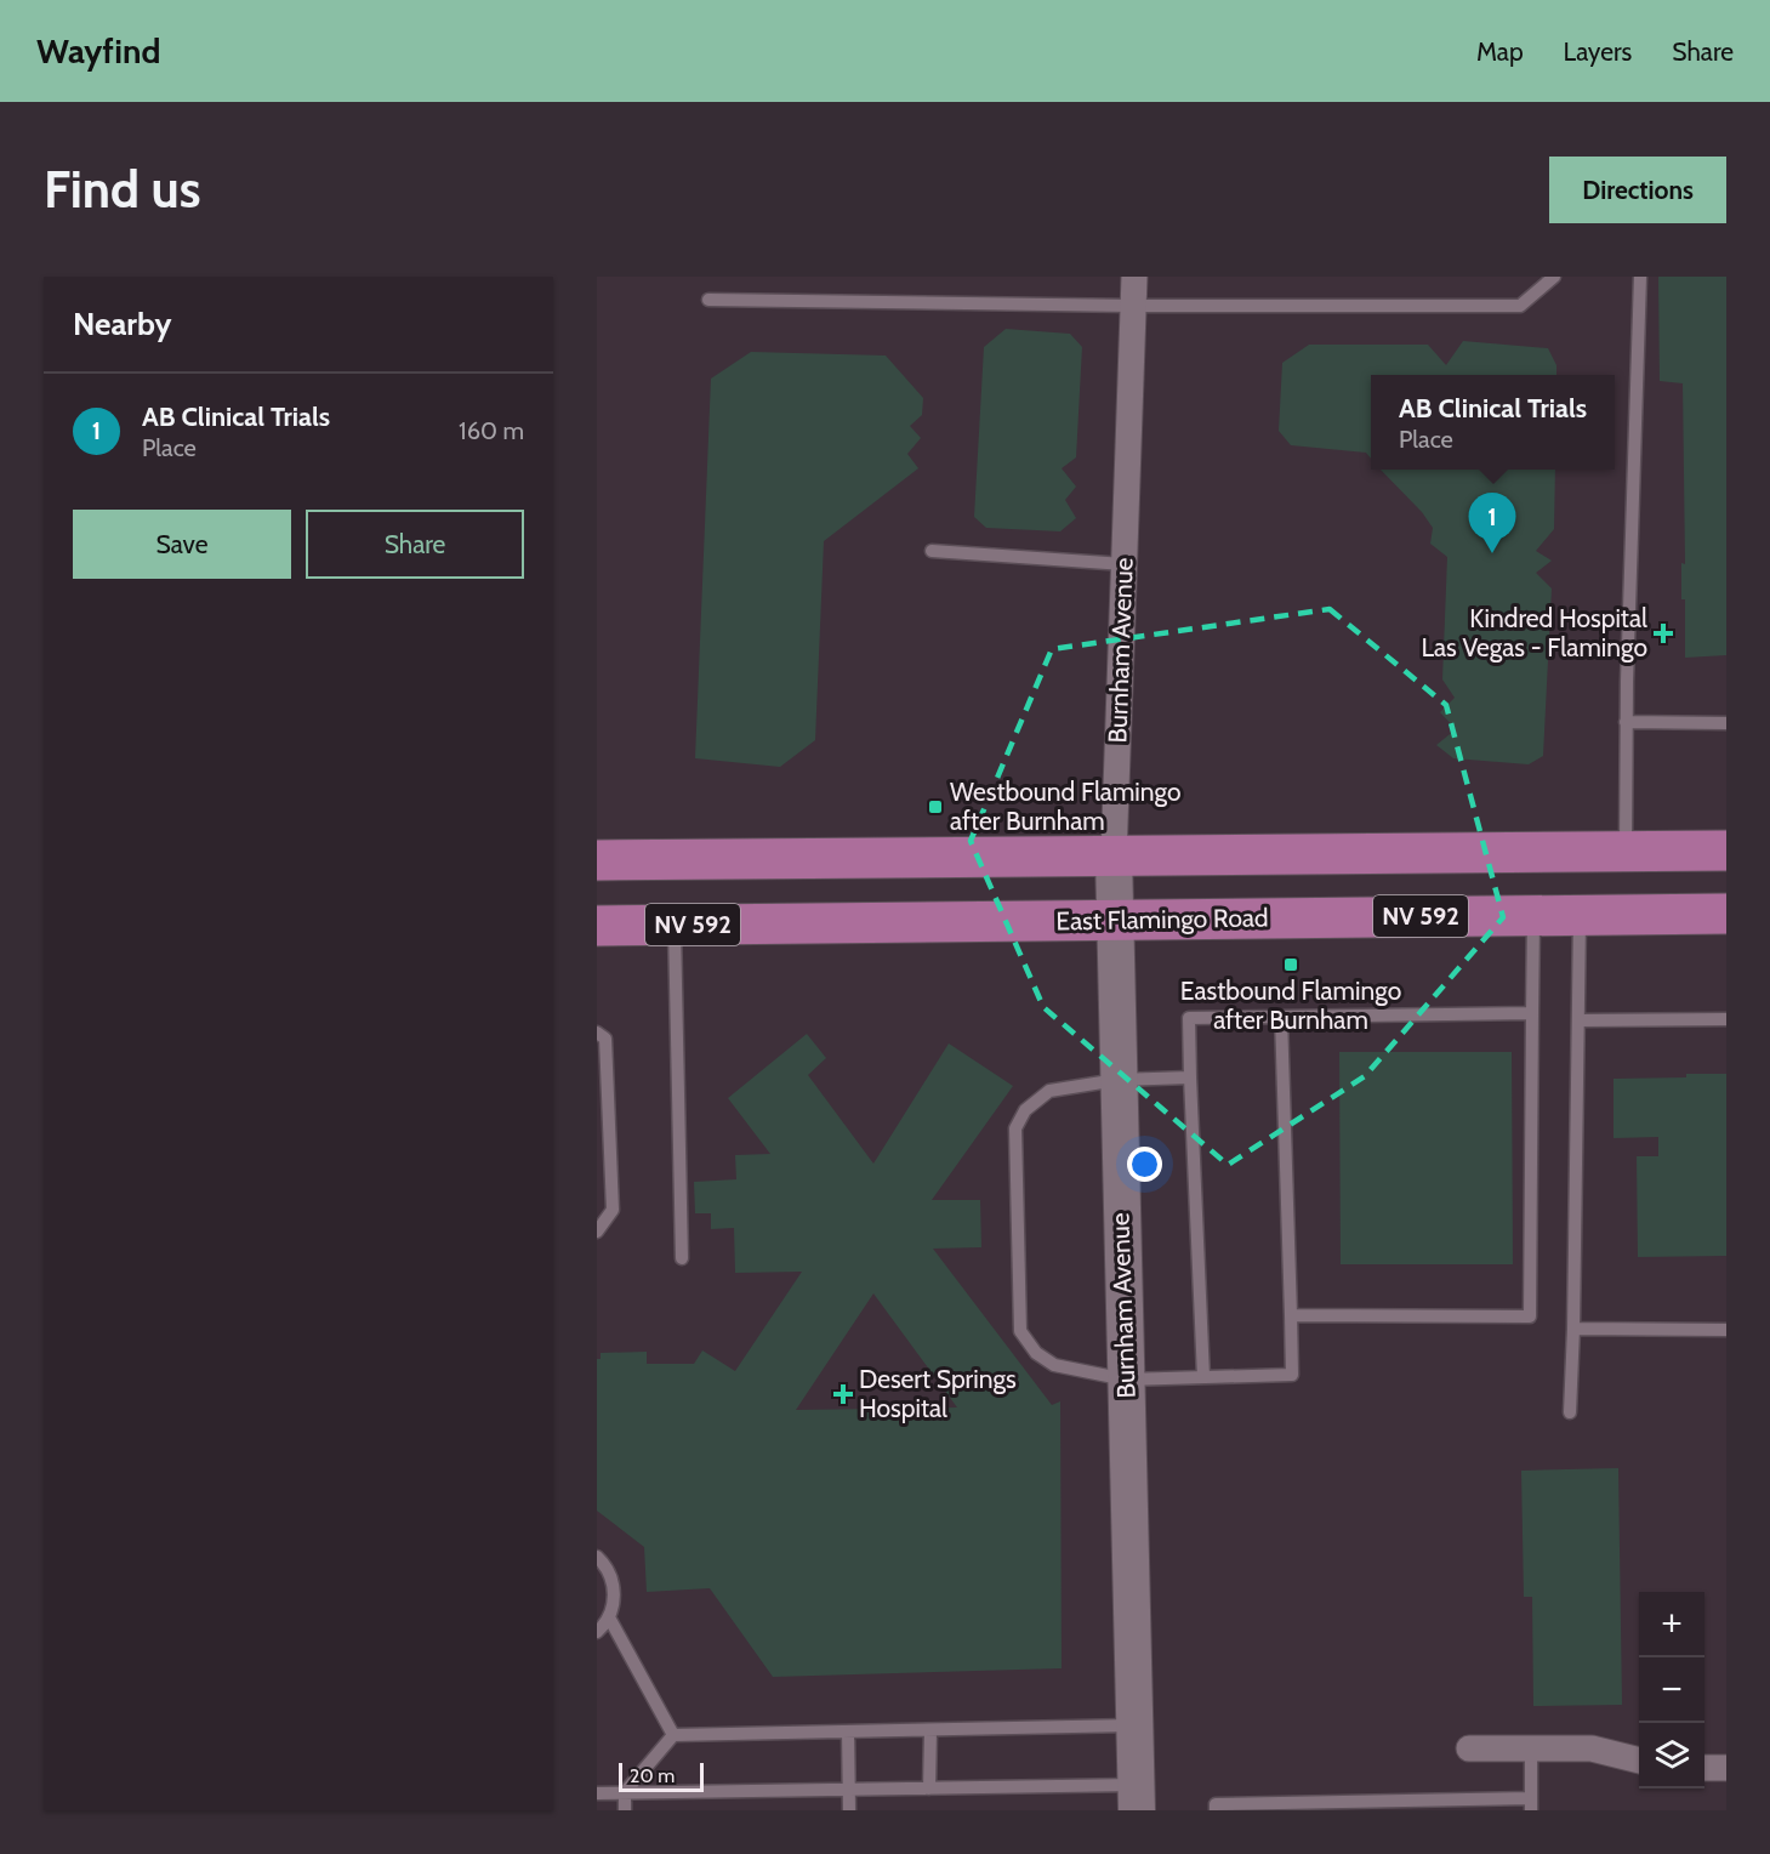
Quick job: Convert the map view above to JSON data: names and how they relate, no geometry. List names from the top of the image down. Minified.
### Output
{"streets":{"main road":["NV 592","East Flamingo Road"],"street":["Burnham Avenue"]},"crossings":[["Burnham Avenue","East Flamingo Road"]],"places":{"health":["Kindred Hospital Las Vegas - Flamingo","Desert Springs Hospital"],"transit":["Westbound Flamingo after Burnham","Eastbound Flamingo after Burnham"]},"scale_bar":"20 m","page":{"header":"Wayfind","nav":["Map","Layers","Share"],"buttons":["Directions",["Save","Share"]],"title":"Find us","heading":"Nearby","list":[{"mark":"1","name":"AB Clinical Trials","note":"Place","value":"160 m"}],"popup":["AB Clinical Trials","Place"],"pins":"1","map_buttons":["+","−"],"scale":"20 m"}}
